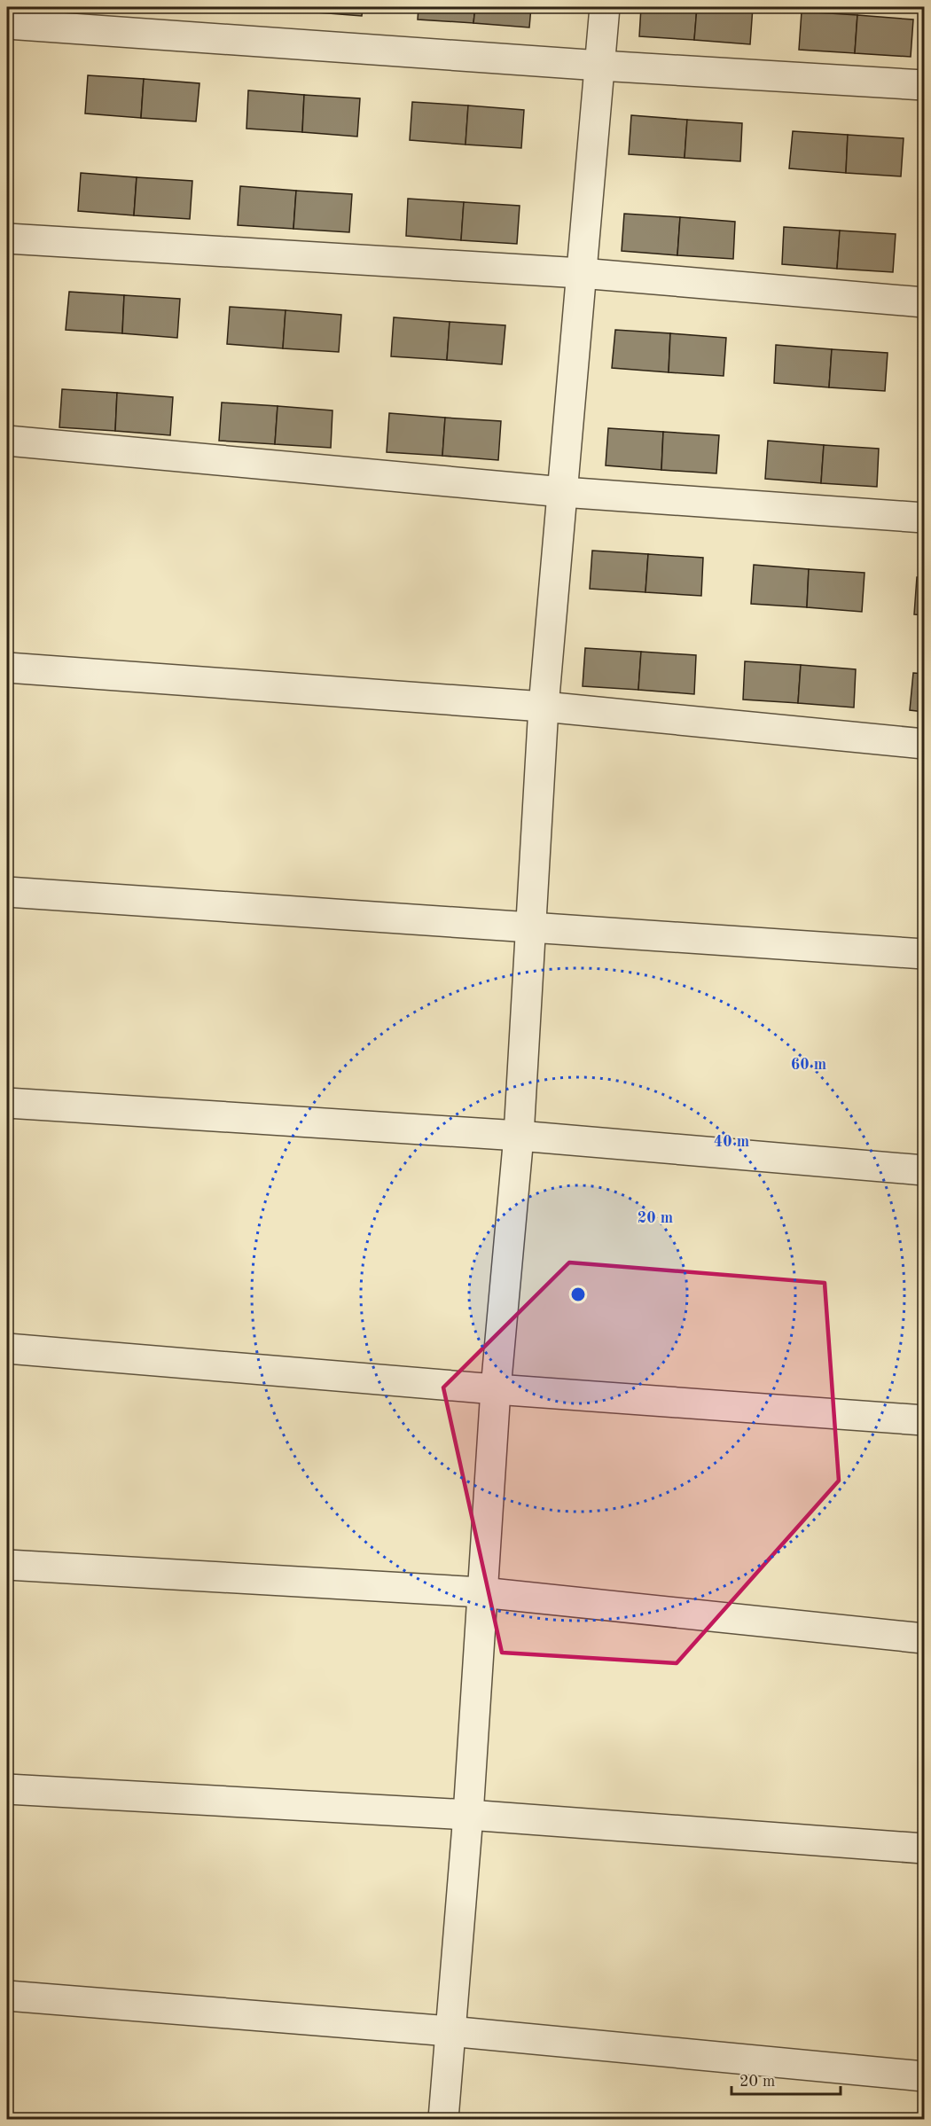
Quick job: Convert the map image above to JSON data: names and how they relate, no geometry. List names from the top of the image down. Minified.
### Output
{"scale_bar":"20 m","rings":["60 m","40 m","20 m"]}
